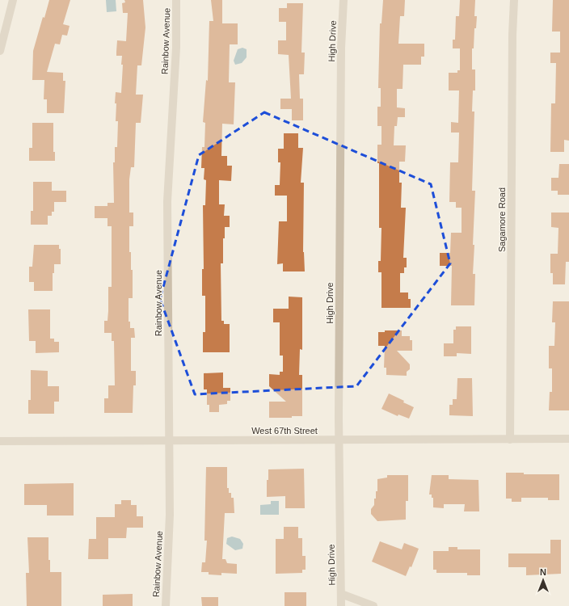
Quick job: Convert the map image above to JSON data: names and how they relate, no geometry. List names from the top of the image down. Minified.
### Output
{"streets":{"street":["Rainbow Avenue","High Drive","Sagamore Road","West 67th Street"]},"crossings":[["Rainbow Avenue","West 67th Street"],["High Drive","West 67th Street"],["Sagamore Road","West 67th Street"]],"north":"top"}
